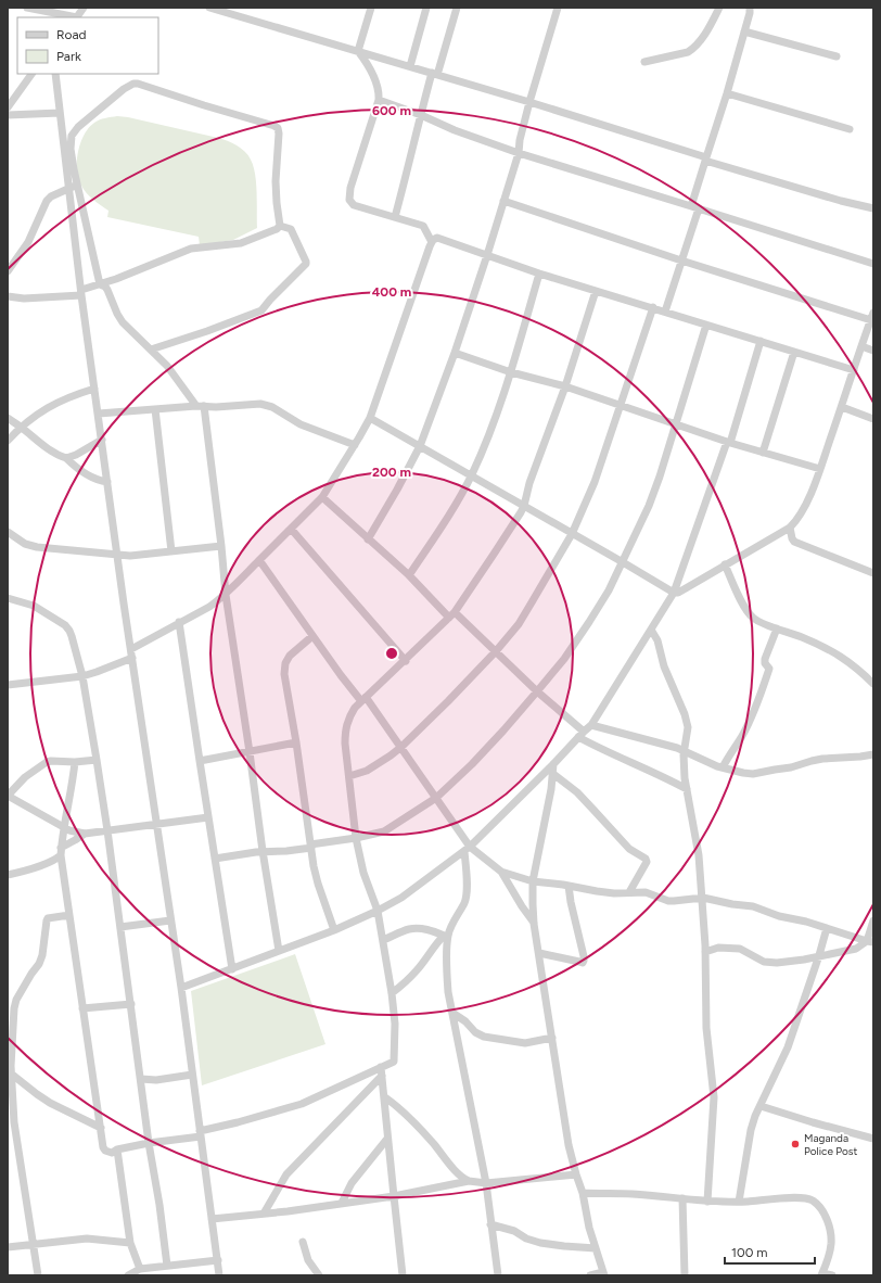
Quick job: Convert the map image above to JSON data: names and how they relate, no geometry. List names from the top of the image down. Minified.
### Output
{"places":["Maganda Police Post"],"legend":["Road","Park"],"scale_bar":"100 m","rings":["600 m","400 m","200 m"]}
